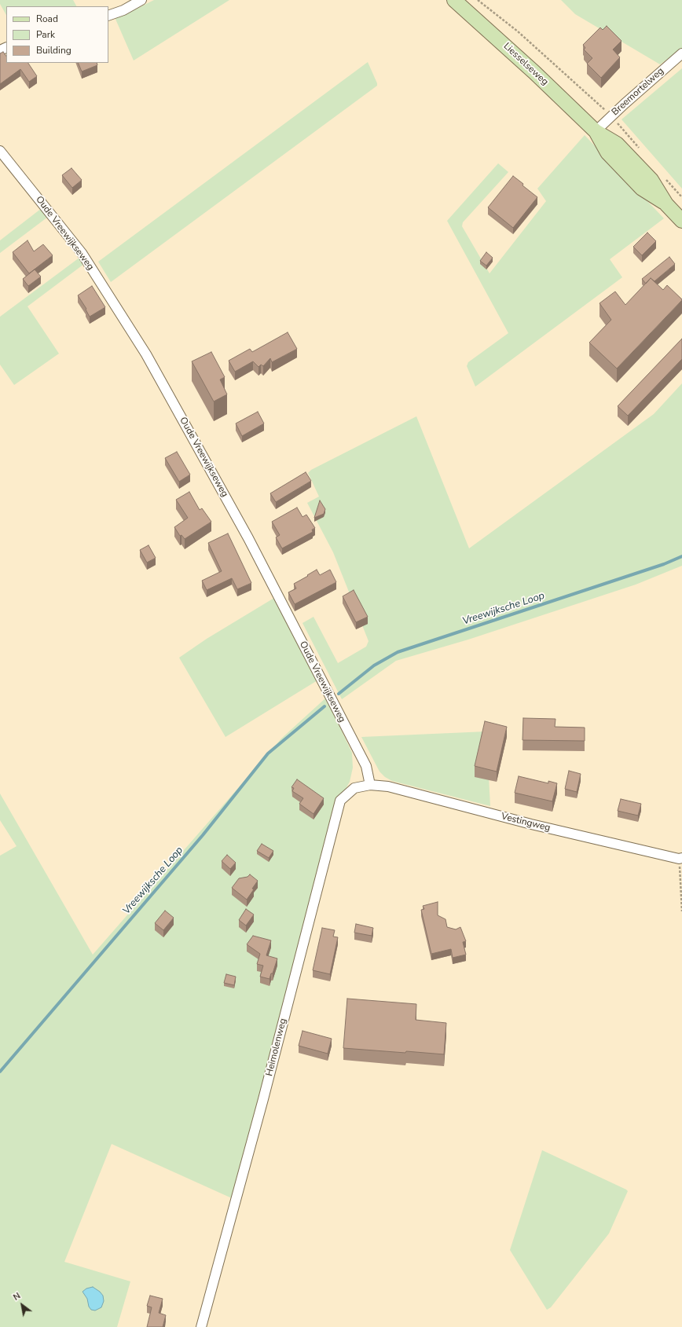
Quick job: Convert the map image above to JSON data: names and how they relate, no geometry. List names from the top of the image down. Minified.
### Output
{"streets":{"main road":["Liesselseweg"],"street":["Breemortelweg","Oude Vreewijkseweg","Vestingweg","Heimolenweg"]},"crossings":[["Liesselseweg","Breemortelweg"],["Oude Vreewijkseweg","Vestingweg"],["Oude Vreewijkseweg","Heimolenweg"],["Vestingweg","Heimolenweg"]],"water":["Vreewijksche Loop"],"legend":["Road","Park","Building"],"north":"top left"}
